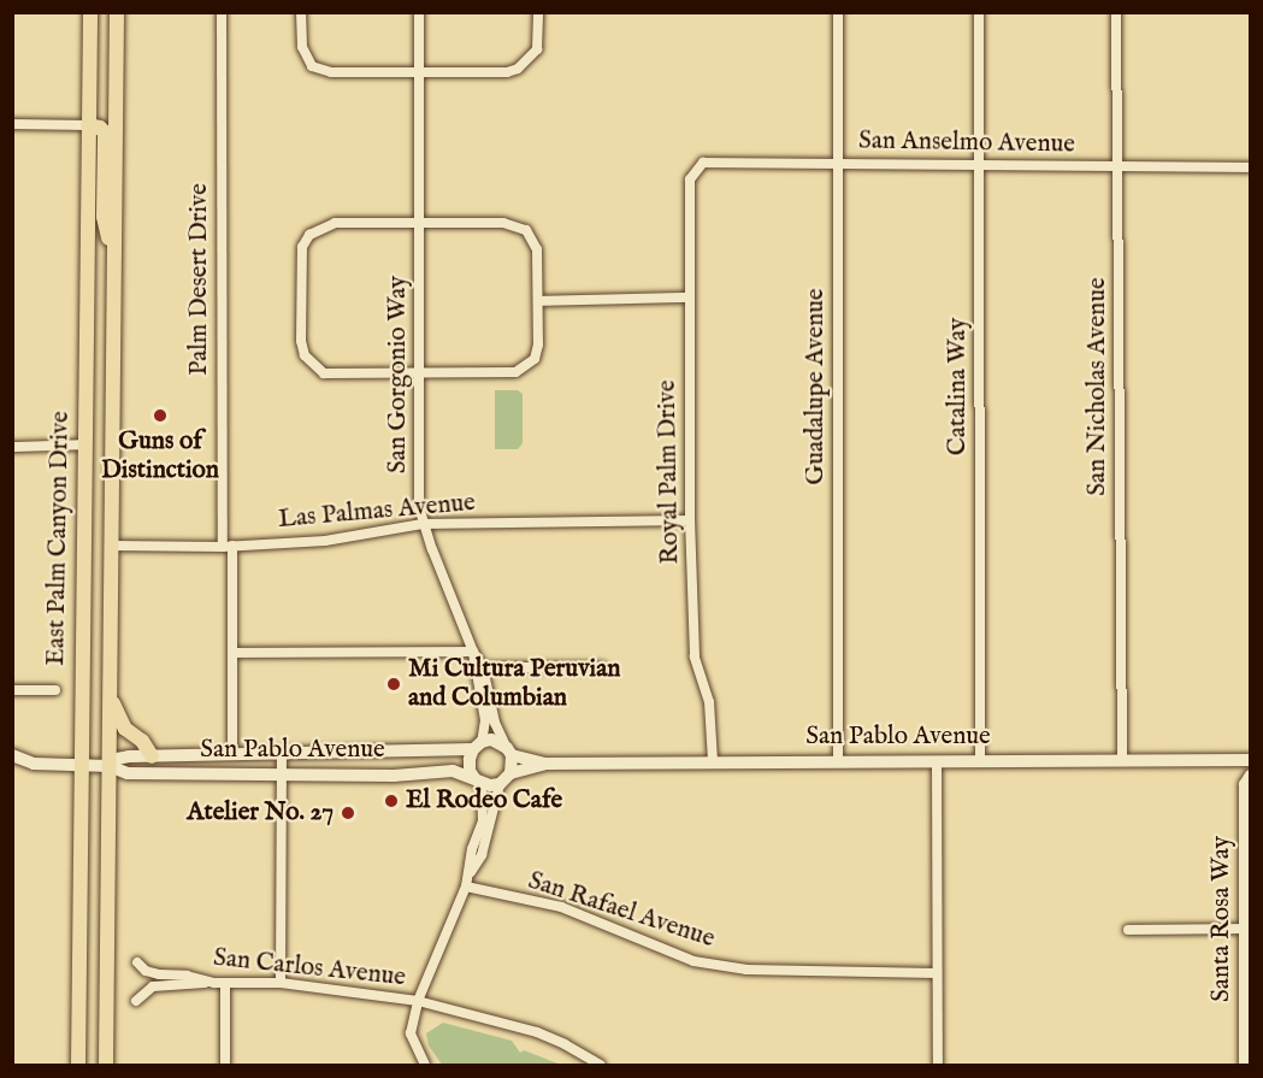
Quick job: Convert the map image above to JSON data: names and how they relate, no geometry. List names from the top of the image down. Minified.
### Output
{"streets":{"main road":["East Palm Canyon Drive"],"street":["San Anselmo Avenue","Palm Desert Drive","San Gorgonio Way","Guadalupe Avenue","Catalina Way","San Nicholas Avenue","Royal Palm Drive","Las Palmas Avenue","San Pablo Avenue","San Rafael Avenue","Santa Rosa Way","San Carlos Avenue"]},"crossings":[["San Anselmo Avenue","Guadalupe Avenue"],["San Anselmo Avenue","Catalina Way"],["San Anselmo Avenue","San Nicholas Avenue"],["San Anselmo Avenue","Royal Palm Drive"],["Palm Desert Drive","Las Palmas Avenue"],["Palm Desert Drive","San Pablo Avenue"],["San Gorgonio Way","Las Palmas Avenue"],["San Gorgonio Way","San Pablo Avenue"],["Guadalupe Avenue","San Pablo Avenue"],["Catalina Way","San Pablo Avenue"],["San Nicholas Avenue","San Pablo Avenue"],["Royal Palm Drive","Las Palmas Avenue"],["Royal Palm Drive","San Pablo Avenue"],["Las Palmas Avenue","East Palm Canyon Drive"],["East Palm Canyon Drive","San Pablo Avenue"]],"places":["Guns of Distinction","Mi Cultura Peruvian and Columbian","El Rodeo Cafe","Atelier No. 27"]}
